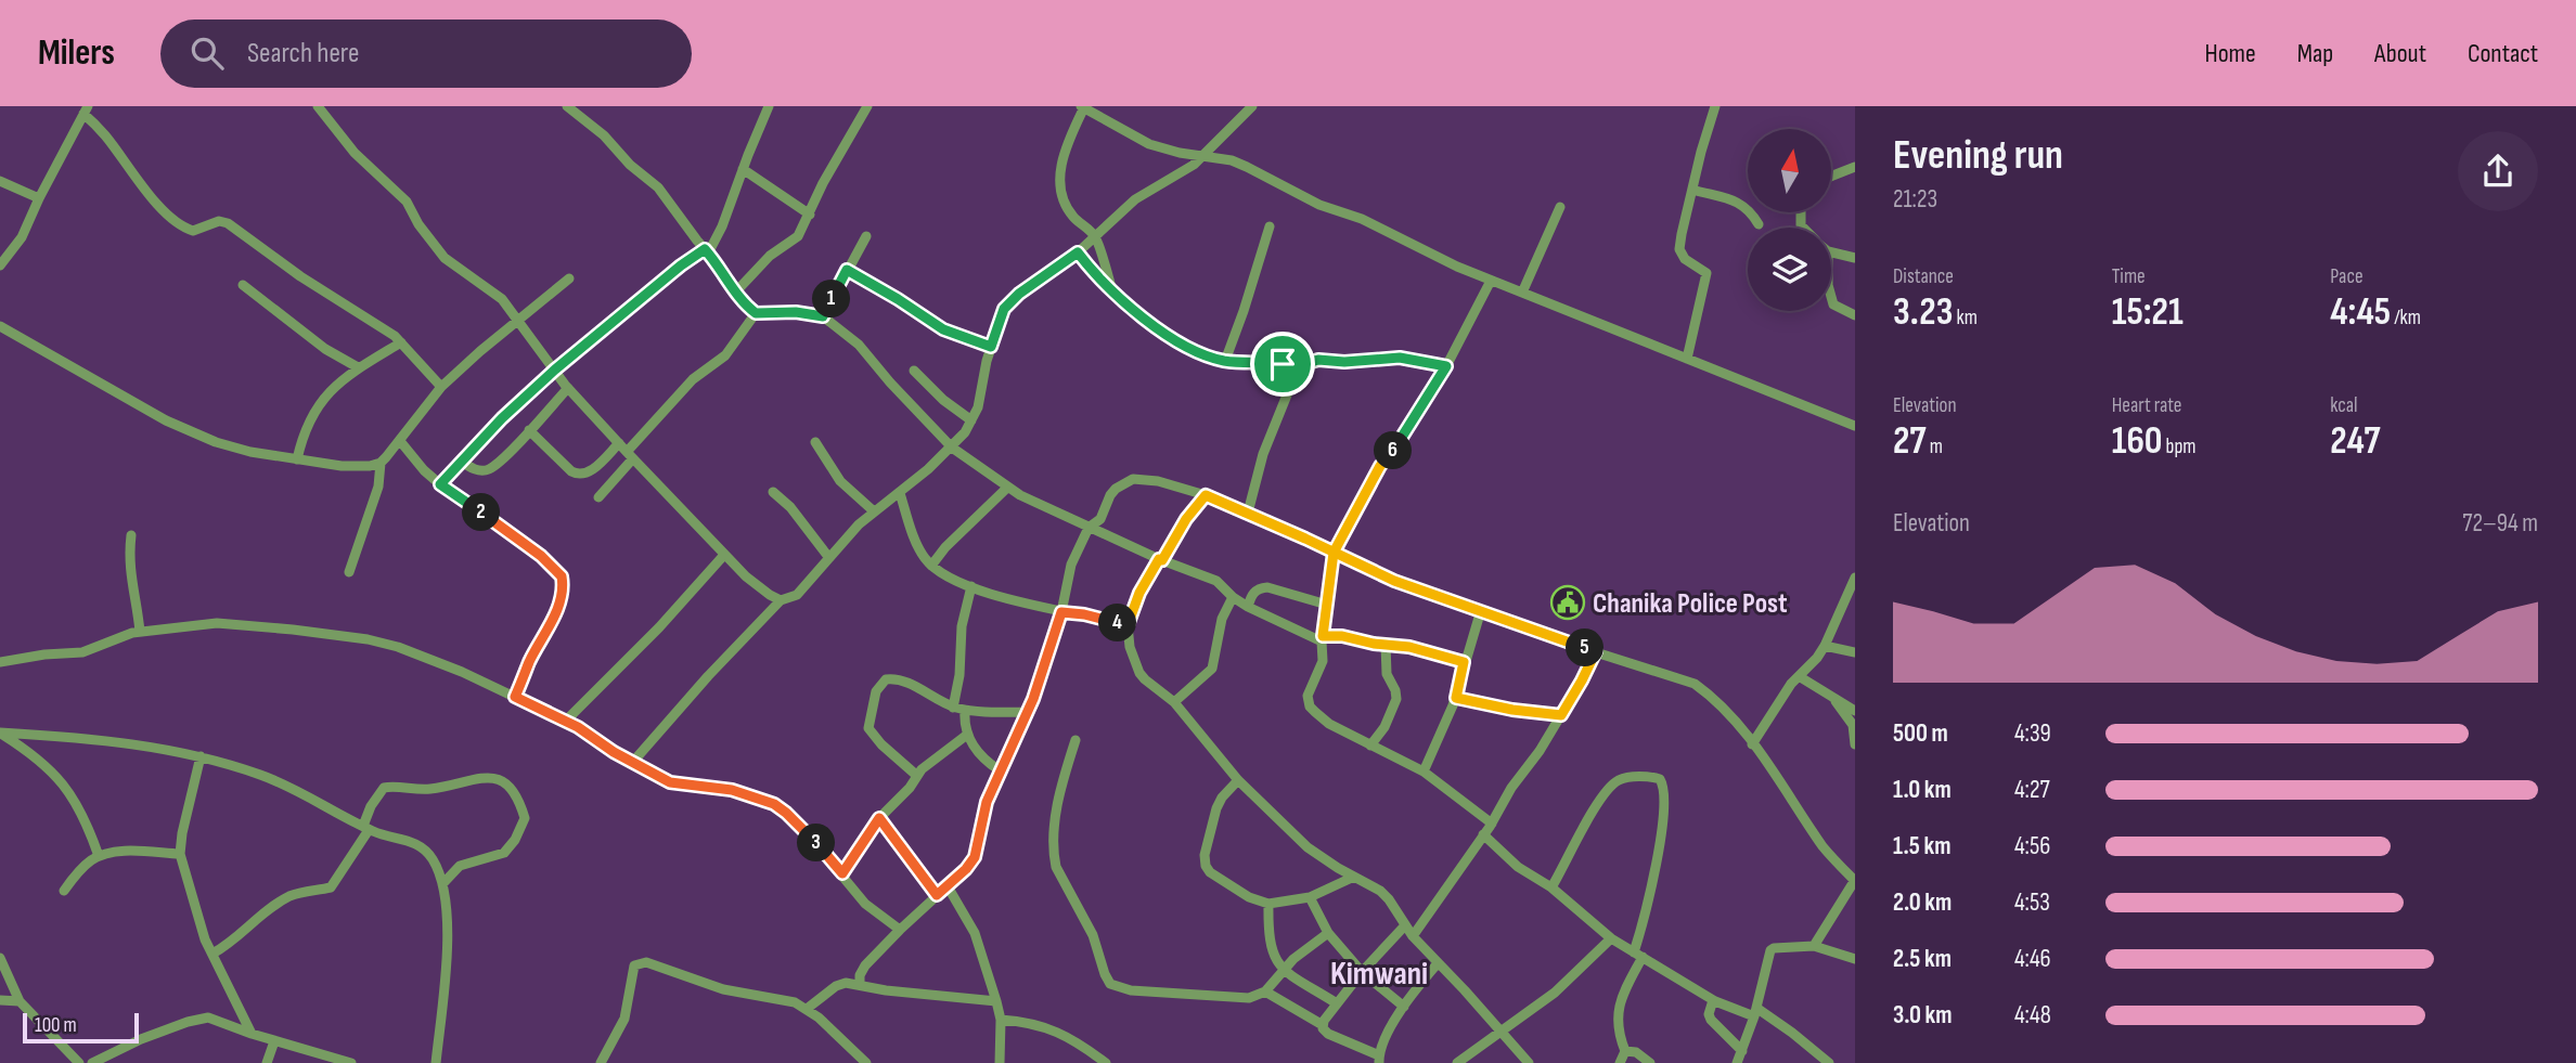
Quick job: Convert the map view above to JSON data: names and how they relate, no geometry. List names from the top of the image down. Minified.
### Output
{"districts":["Kimwani"],"places":{"public building":["Chanika Police Post"]},"scale_bar":"100 m","north":"top","page":{"header":"Milers","search":"Search here","nav":["Home","Map","About","Contact"],"heading":["Evening run","21:23"],"stats":[["Distance","3.23 km"],["Time","15:21"],["Pace","4:45 /km"],["Elevation","27 m"],["Heart rate","160 bpm"],["kcal","247"]],"pins":["1","6","2","4","5","3"],"chart":["Elevation","72–94 m"],"list":[{"name":"500 m","note":"4:39"},{"name":"1.0 km","note":"4:27"},{"name":"1.5 km","note":"4:56"},{"name":"2.0 km","note":"4:53"},{"name":"2.5 km","note":"4:46"},{"name":"3.0 km","note":"4:48"}],"scale":"100 m"}}
